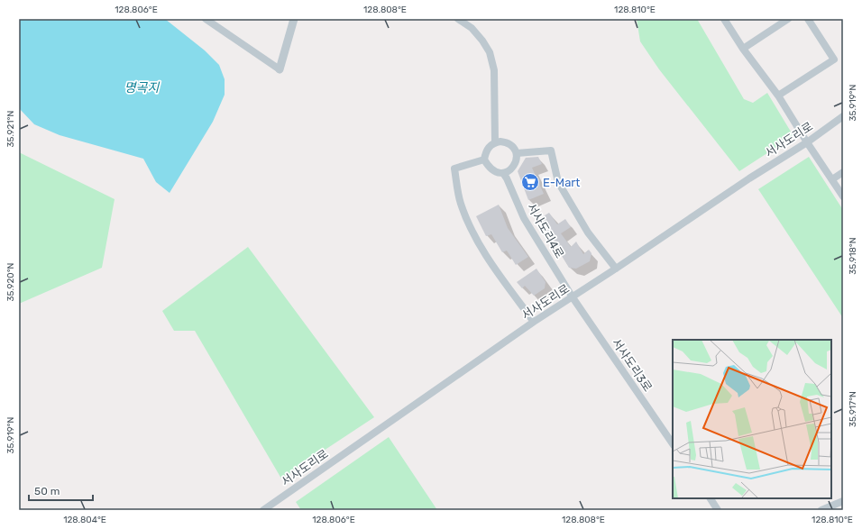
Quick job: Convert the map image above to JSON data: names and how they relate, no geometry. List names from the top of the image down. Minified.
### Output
{"streets":{"street":["서사도리로","서사도리4로","서사도리3로"]},"crossings":[["서사도리로","서사도리4로"],["서사도리로","서사도리3로"],["서사도리4로","서사도리3로"]],"water":["명곡지"],"places":{"supermarket":["E-Mart"]},"scale_bar":"50 m","coordinates":["128.806°E","128.808°E","128.810°E","35.919°N","35.921°N","35.918°N","35.920°N","35.917°N","128.804°E"]}
